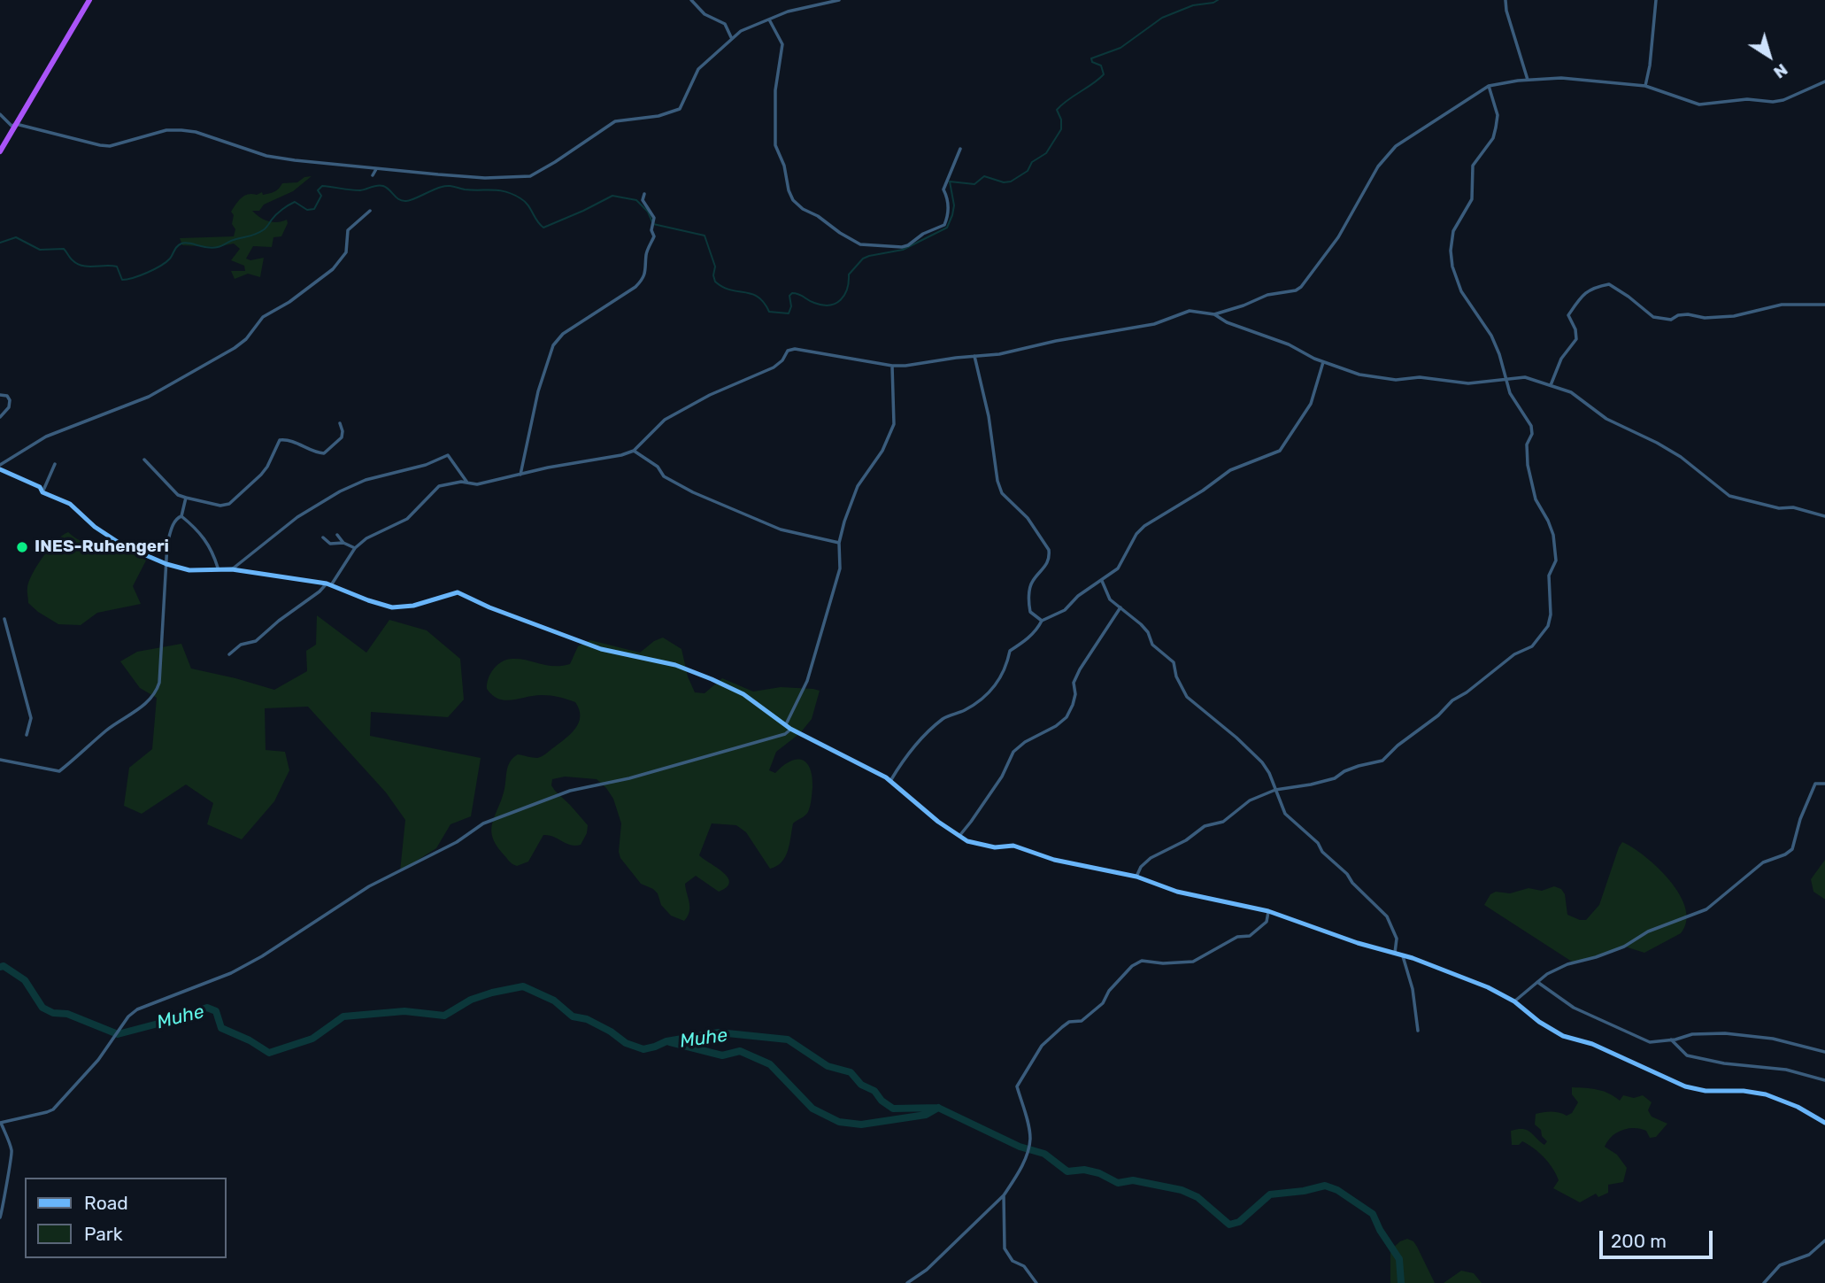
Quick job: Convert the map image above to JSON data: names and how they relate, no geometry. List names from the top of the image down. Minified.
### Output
{"water":["Muhe"],"places":["INES-Ruhengeri"],"legend":["Road","Park"],"scale_bar":"200 m","north":"bottom right"}
